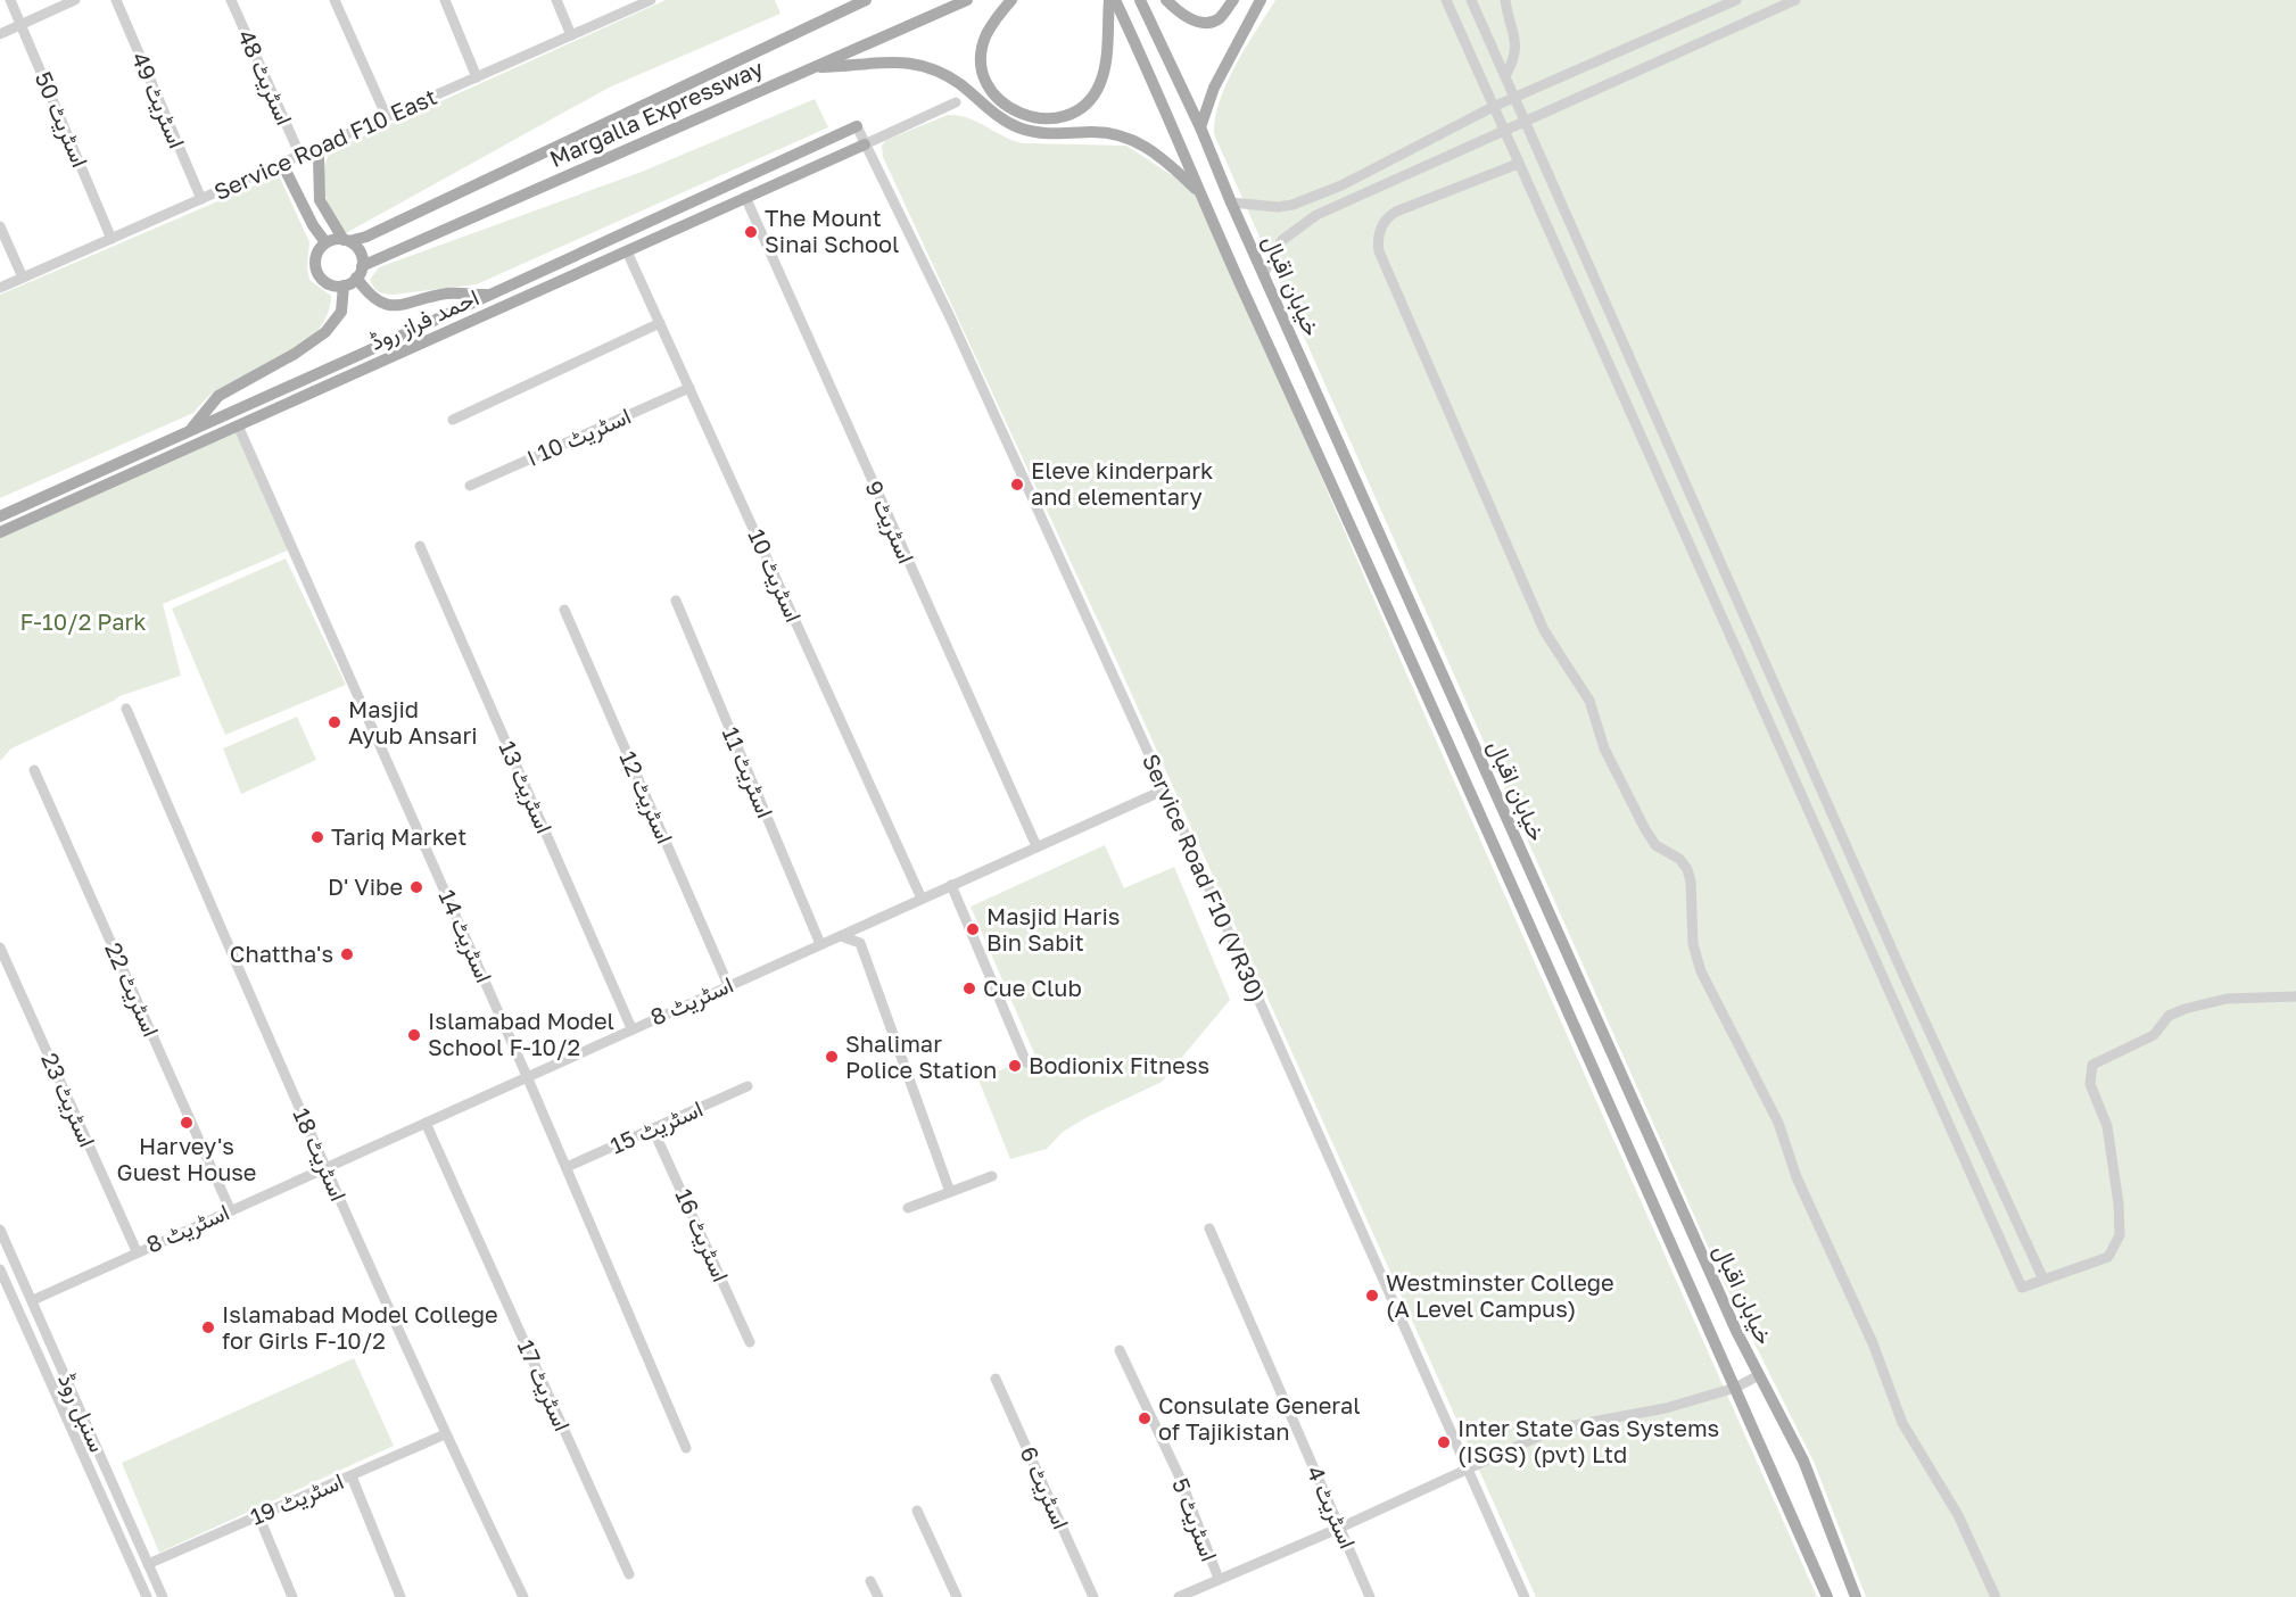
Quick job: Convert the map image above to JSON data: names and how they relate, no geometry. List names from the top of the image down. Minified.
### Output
{"streets":{"main road":["Margalla Expressway","خیابان اقبال","احمد فراز روڈ"],"street":["اسٹریٹ 48","اسٹریٹ 49","اسٹریٹ 50","Service Road F10 East","اسٹریٹ 10 ا","اسٹریٹ 9","اسٹریٹ 10","اسٹریٹ 11","اسٹریٹ 13","اسٹریٹ 12","Service Road F10 (VR30)","اسٹریٹ 14","اسٹریٹ 22","اسٹریٹ 8","اسٹریٹ 23","اسٹریٹ 15","اسٹریٹ 18","اسٹریٹ 16","اسٹریٹ 17","سنبل روڈ","اسٹریٹ 6","اسٹریٹ 19","اسٹریٹ 4","اسٹریٹ 5"]},"crossings":[["اسٹریٹ 48","Service Road F10 East"],["اسٹریٹ 49","Service Road F10 East"],["اسٹریٹ 50","Service Road F10 East"],["احمد فراز روڈ","اسٹریٹ 9"],["احمد فراز روڈ","اسٹریٹ 10"],["احمد فراز روڈ","Service Road F10 (VR30)"],["احمد فراز روڈ","اسٹریٹ 14"],["اسٹریٹ 10 ا","اسٹریٹ 10"],["اسٹریٹ 9","اسٹریٹ 8"],["اسٹریٹ 10","اسٹریٹ 8"],["اسٹریٹ 11","اسٹریٹ 8"],["اسٹریٹ 13","اسٹریٹ 8"],["اسٹریٹ 12","اسٹریٹ 8"],["Service Road F10 (VR30)","اسٹریٹ 8"],["اسٹریٹ 14","اسٹریٹ 8"],["اسٹریٹ 14","اسٹریٹ 15"],["اسٹریٹ 22","اسٹریٹ 8"],["اسٹریٹ 8","اسٹریٹ 23"],["اسٹریٹ 8","اسٹریٹ 18"],["اسٹریٹ 8","اسٹریٹ 17"],["اسٹریٹ 8","سنبل روڈ"],["اسٹریٹ 15","اسٹریٹ 16"],["اسٹریٹ 18","اسٹریٹ 19"],["سنبل روڈ","اسٹریٹ 19"]],"parks":["F-10/2 Park"],"places":["The Mount Sinai School","Eleve kinderpark and elementary","Masjid Ayub Ansari","Tariq Market","D' Vibe","Masjid Haris Bin Sabit","Chattha's","Cue Club","Islamabad Model School F-10/2","Shalimar Police Station","Bodionix Fitness","Harvey's Guest House","Westminster College (A Level Campus)","Islamabad Model College for Girls F-10/2","Consulate General of Tajikistan","Inter State Gas Systems (ISGS) (pvt) Ltd"]}
